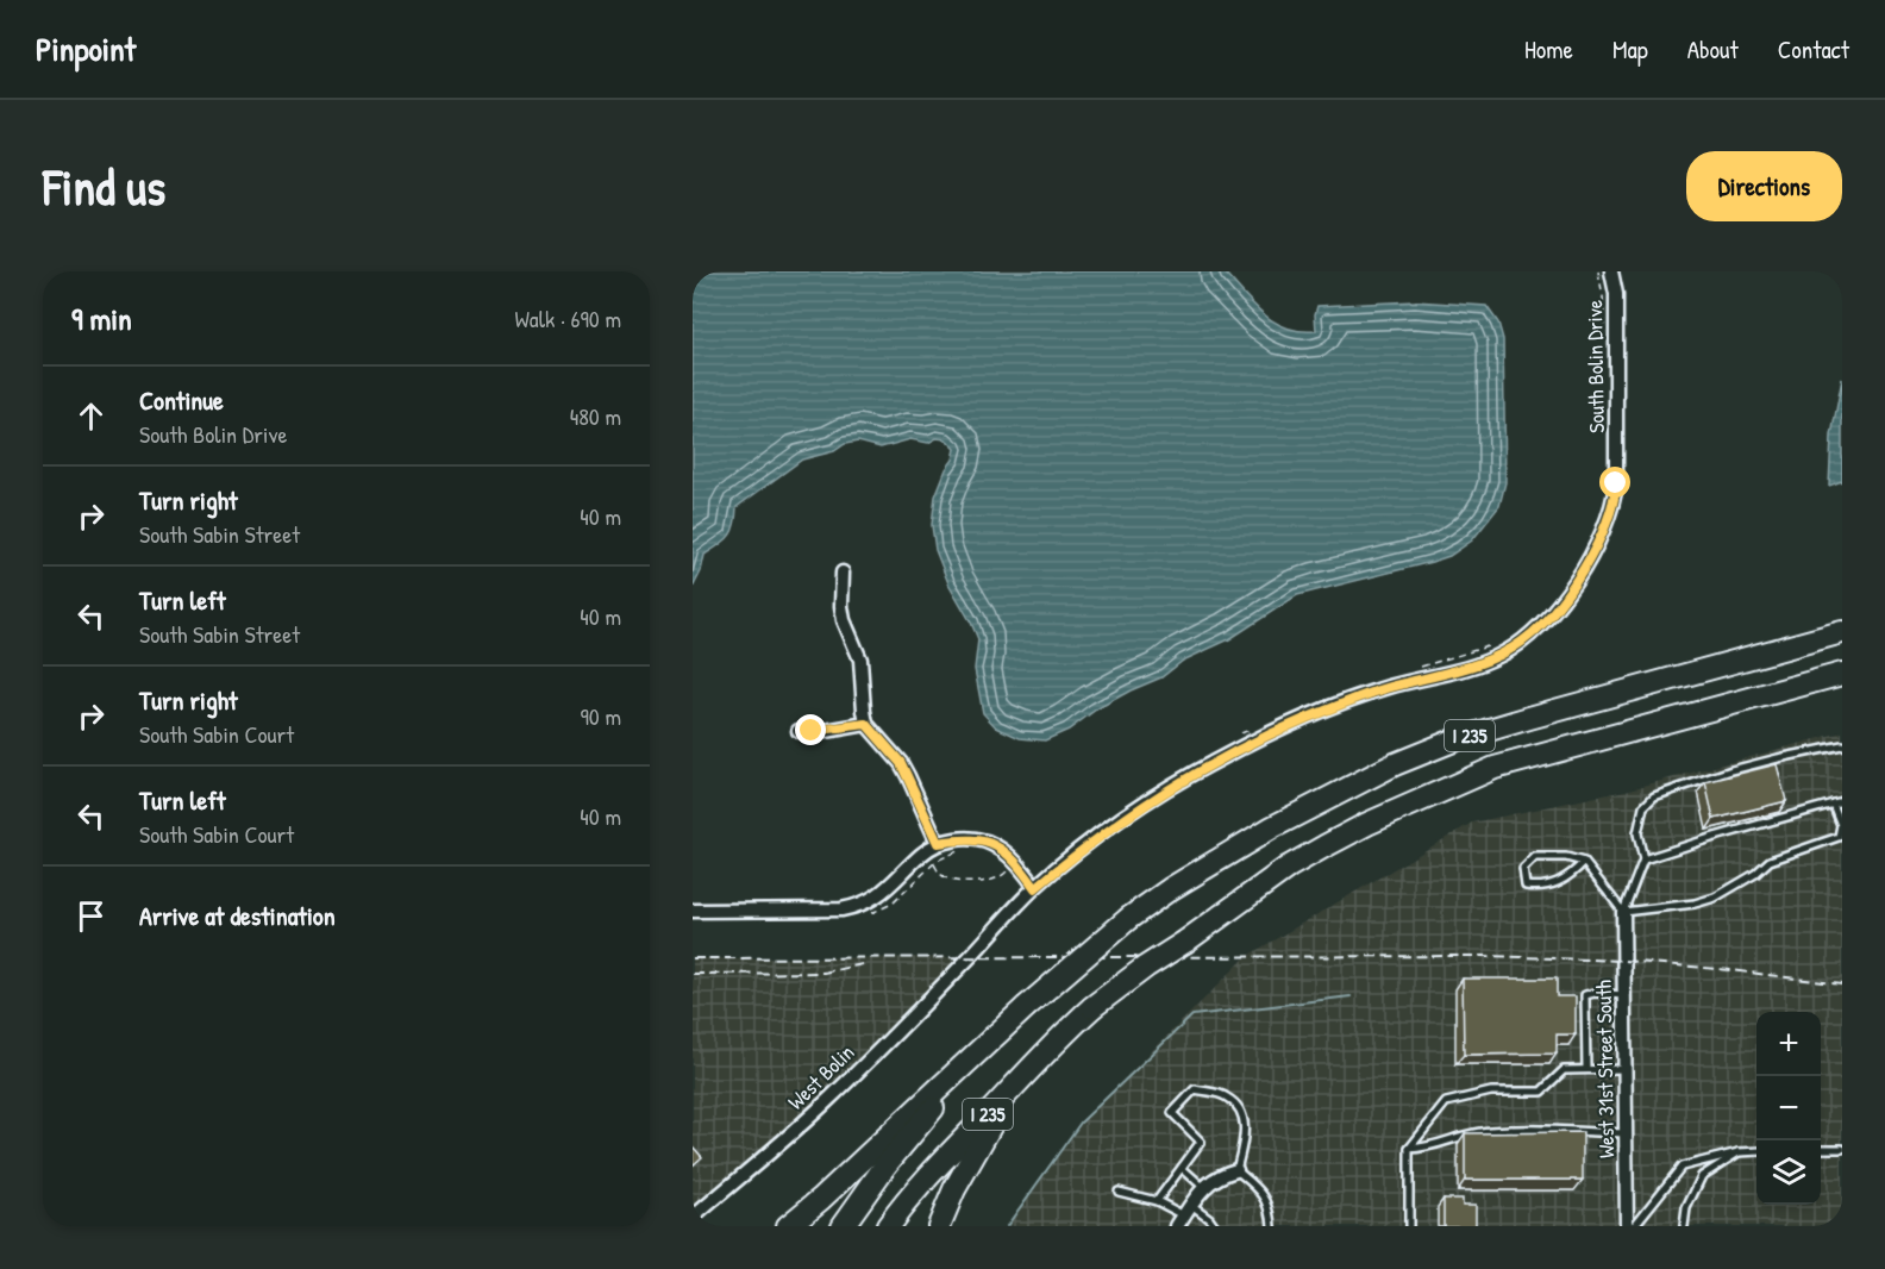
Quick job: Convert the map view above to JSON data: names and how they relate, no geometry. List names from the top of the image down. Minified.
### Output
{"streets":{"highway":["I 235"],"street":["South Bolin Drive","West 31st Street South","West Bolin"]},"crossings":[["South Bolin Drive","West Bolin"]],"page":{"header":"Pinpoint","nav":["Home","Map","About","Contact"],"buttons":"Directions","title":"Find us","heading":["9 min","Walk · 690 m"],"list":[["Continue","South Bolin Drive","480 m"],["Turn right","South Sabin Street","40 m"],["Turn left","South Sabin Street","40 m"],["Turn right","South Sabin Court","90 m"],["Turn left","South Sabin Court","40 m"],"Arrive at destination"],"map_buttons":["+","−"]}}
